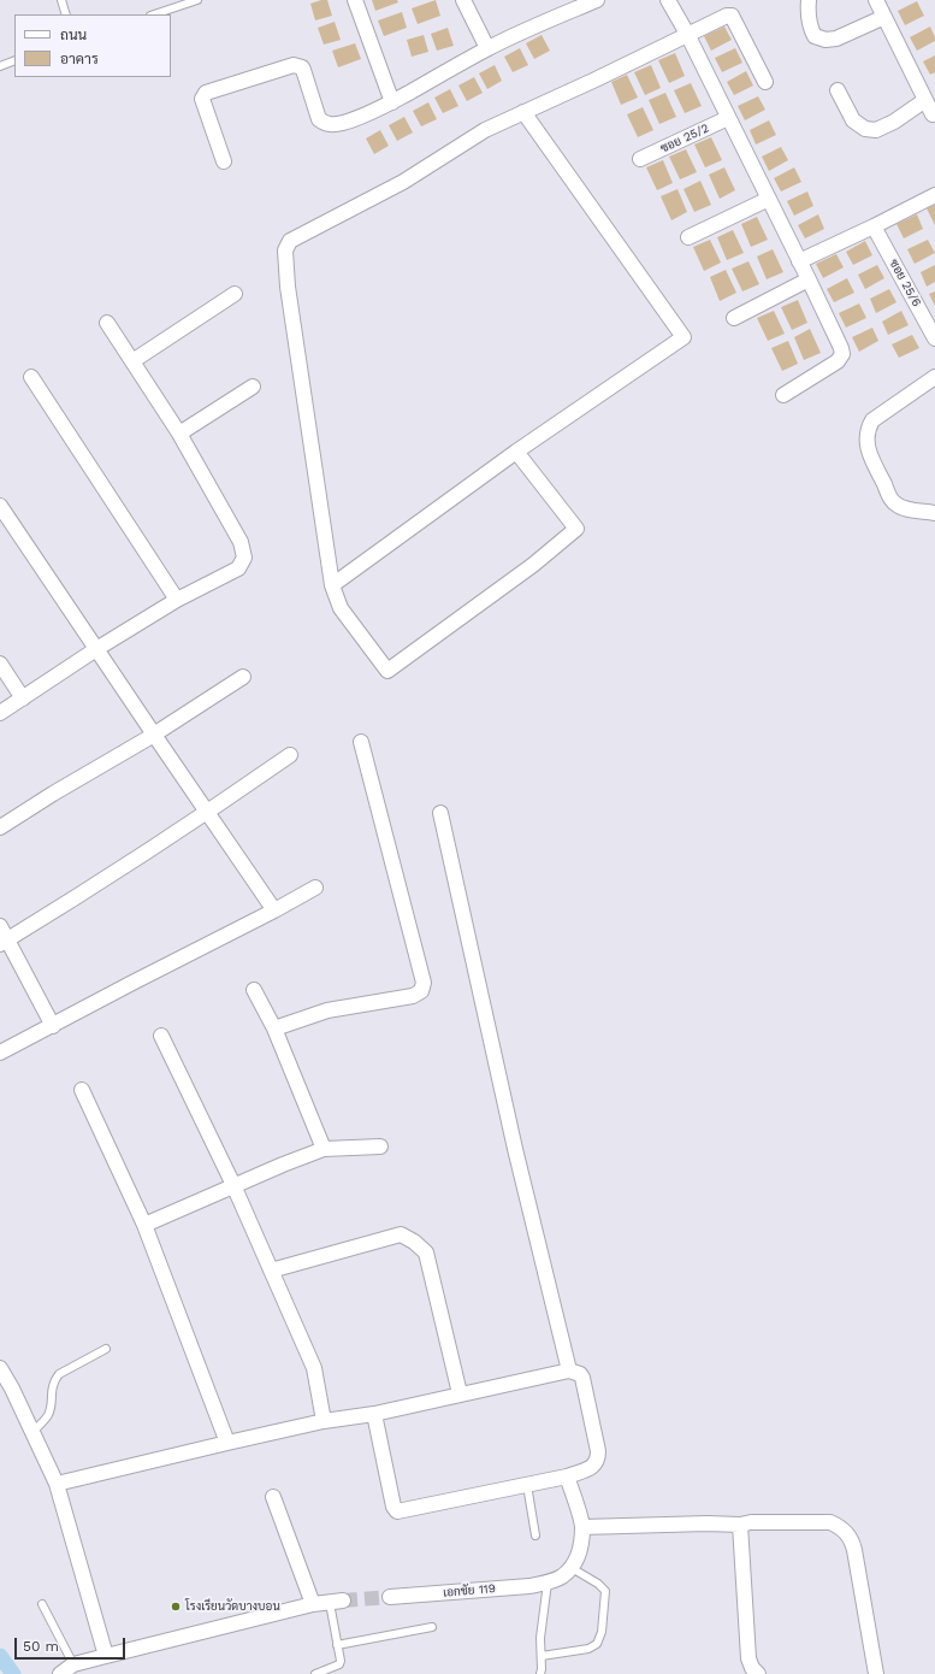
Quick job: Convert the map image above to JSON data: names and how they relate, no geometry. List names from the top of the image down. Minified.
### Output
{"streets":{"street":["ซอย 25/2","ซอย 25/6","เอกชัย 119"]},"places":["โรงเรียนวัดบางบอน"],"legend":["ถนน","อาคาร"],"scale_bar":"50 m"}
